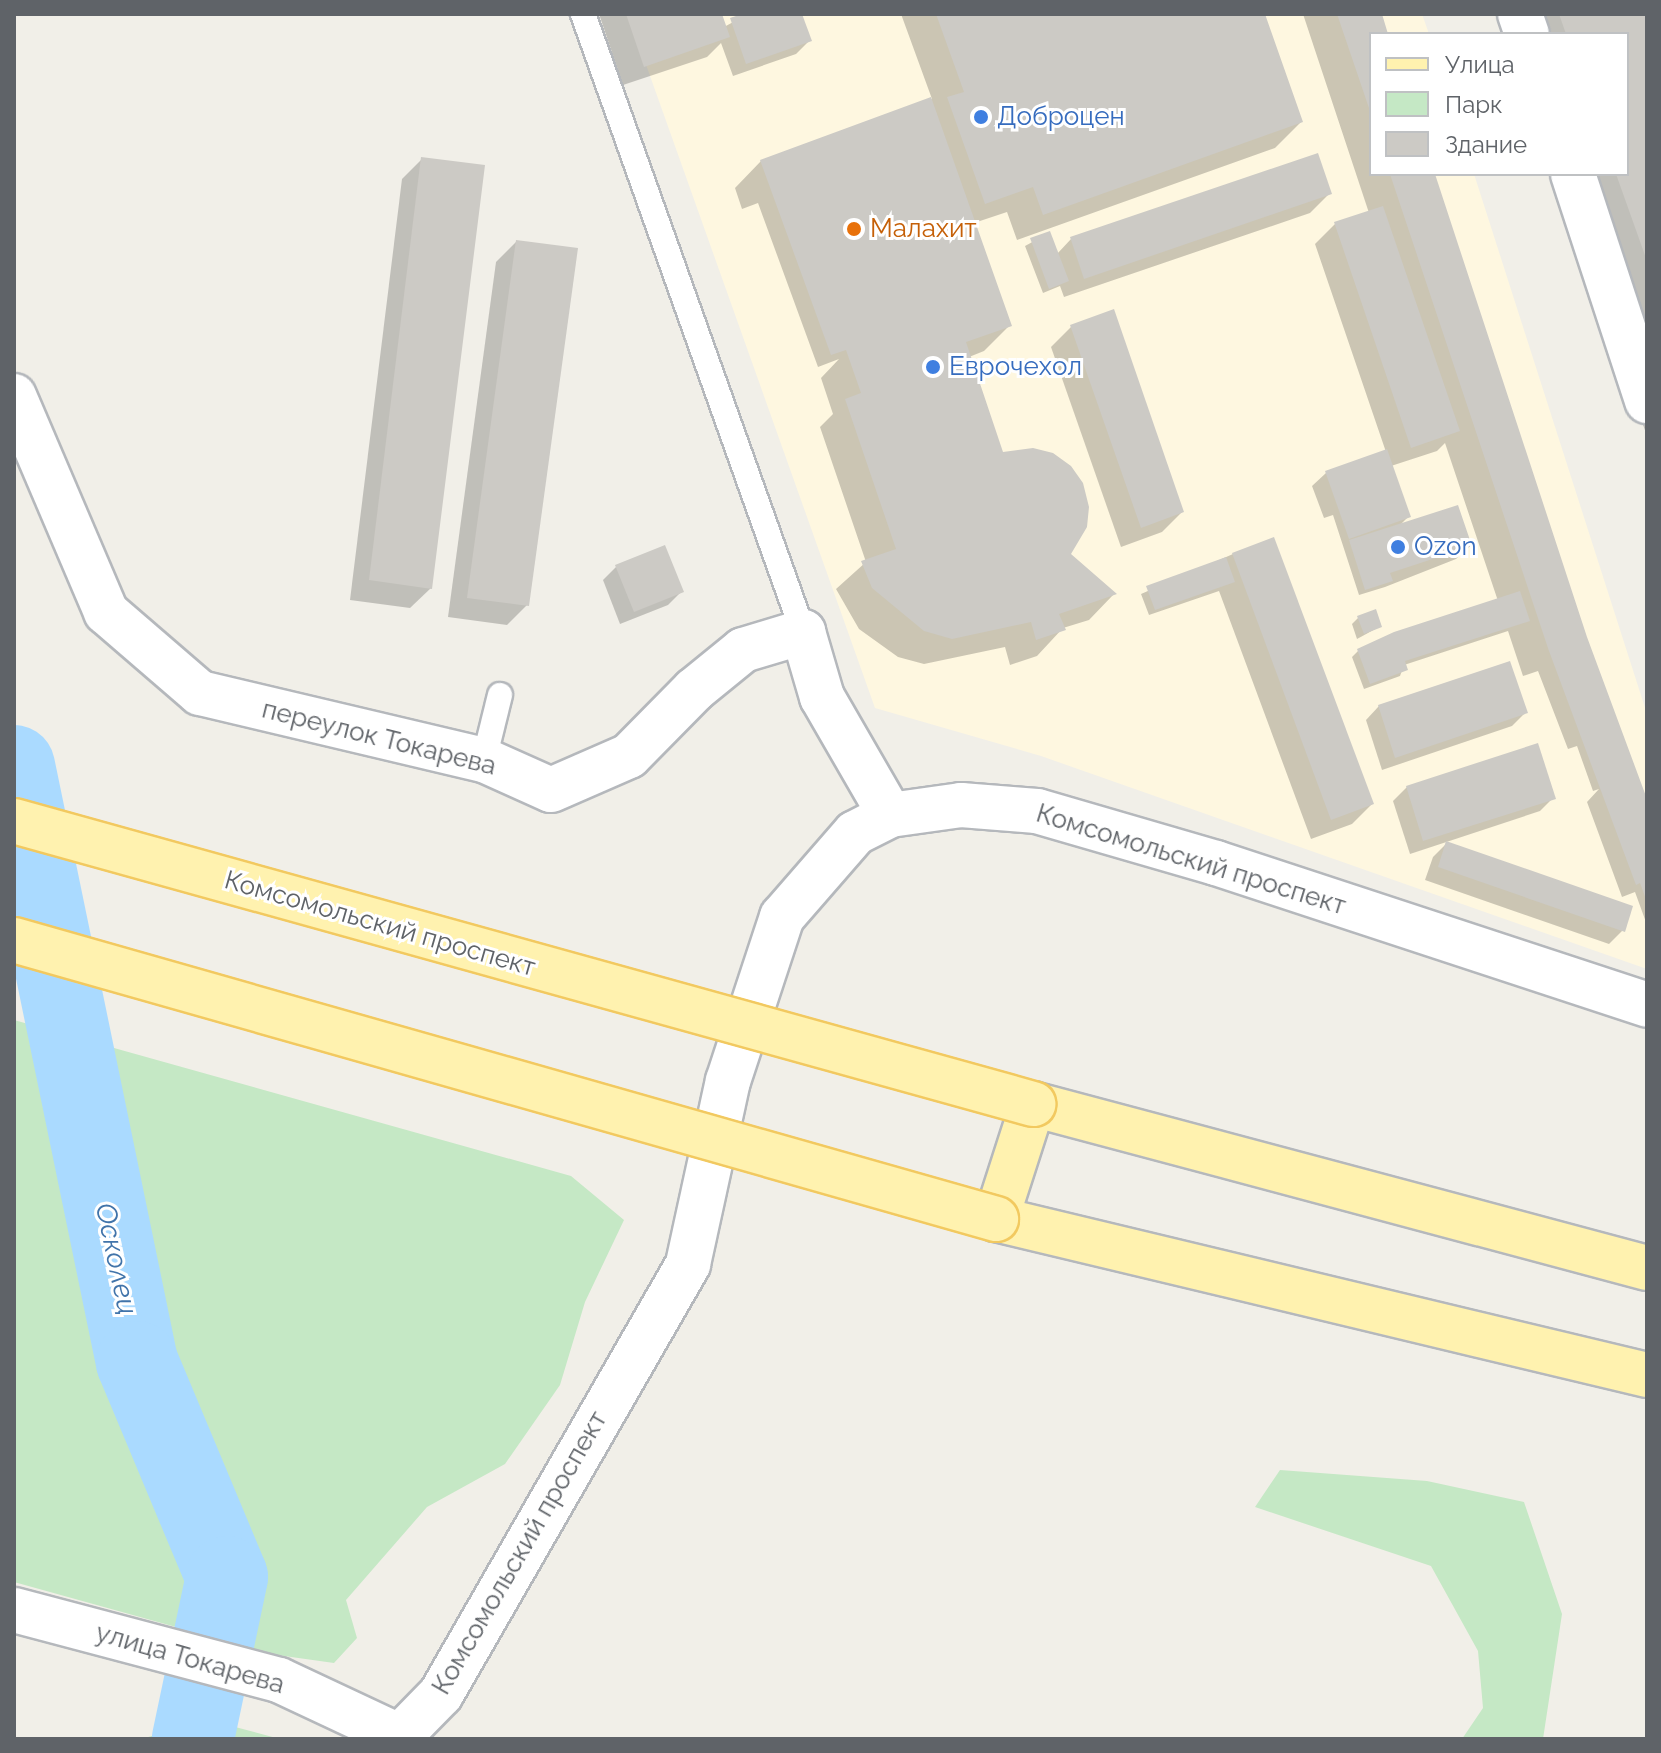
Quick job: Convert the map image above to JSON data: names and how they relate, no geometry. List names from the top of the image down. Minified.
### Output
{"streets":{"main road":["Комсомольский проспект"],"street":["переулок Токарева","улица Токарева"]},"crossings":[["Комсомольский проспект","улица Токарева"]],"water":["Осколец"],"places":["Доброцен","Малахит","Еврочехол","Ozon"],"legend":["Улица","Парк","Здание"]}
